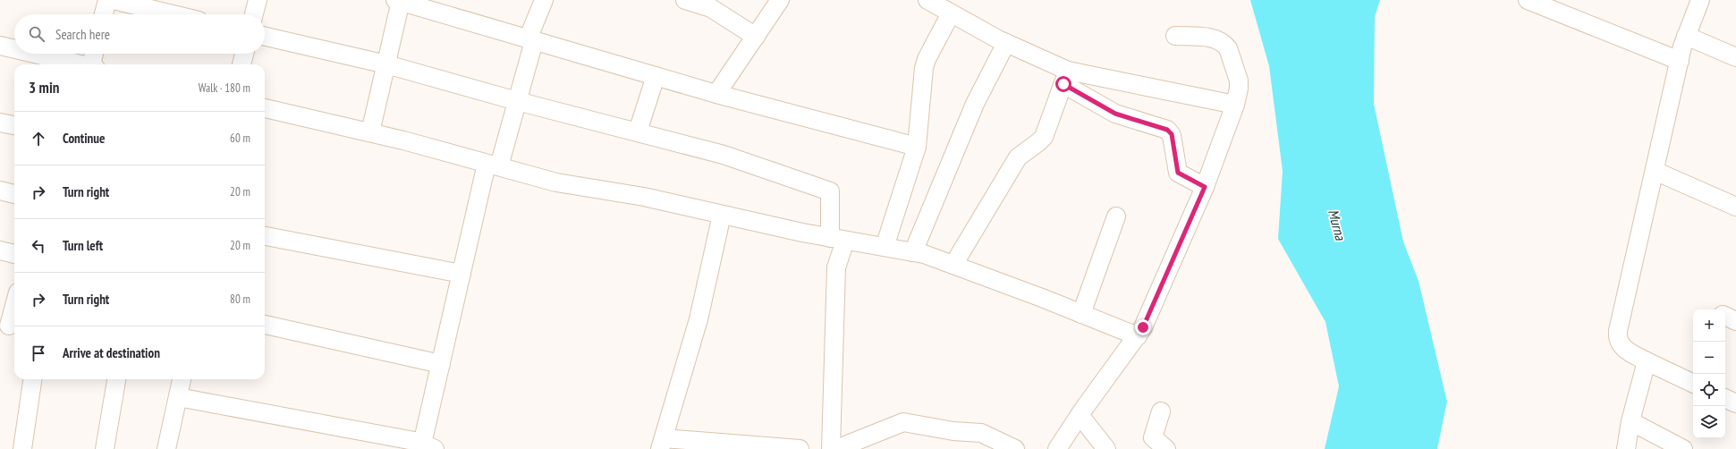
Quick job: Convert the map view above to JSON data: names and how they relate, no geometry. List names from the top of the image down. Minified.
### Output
{"water":["Murna"],"page":{"search":"Search here","heading":["3 min","Walk · 180 m"],"list":[["Continue","60 m"],["Turn right","20 m"],["Turn left","20 m"],["Turn right","80 m"],"Arrive at destination"],"map_buttons":["+","−"]}}
